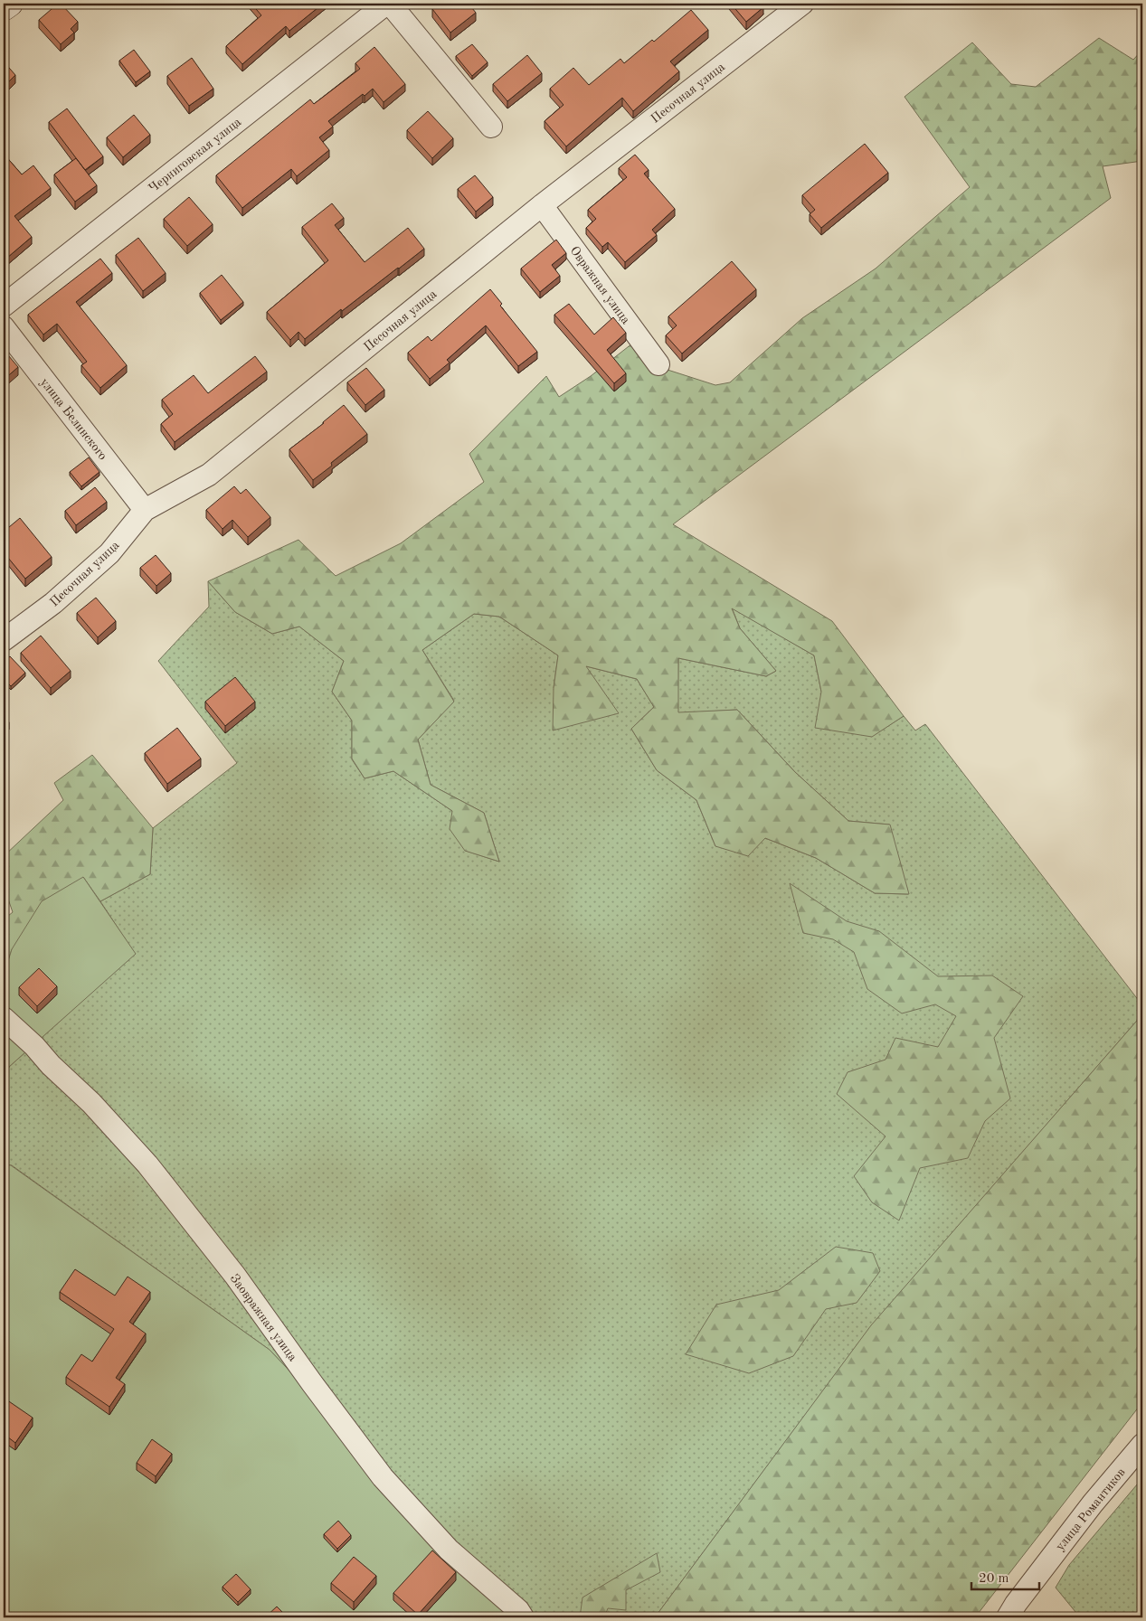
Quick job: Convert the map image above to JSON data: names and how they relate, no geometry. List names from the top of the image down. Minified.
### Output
{"streets":{"street":["Песочная улица","Черниговская улица","Овражная улица","улица Белинского","Заовражная улица","улица Романтиков"]},"crossings":[["Песочная улица","Овражная улица"],["Песочная улица","улица Белинского"]],"scale_bar":"20 m"}
